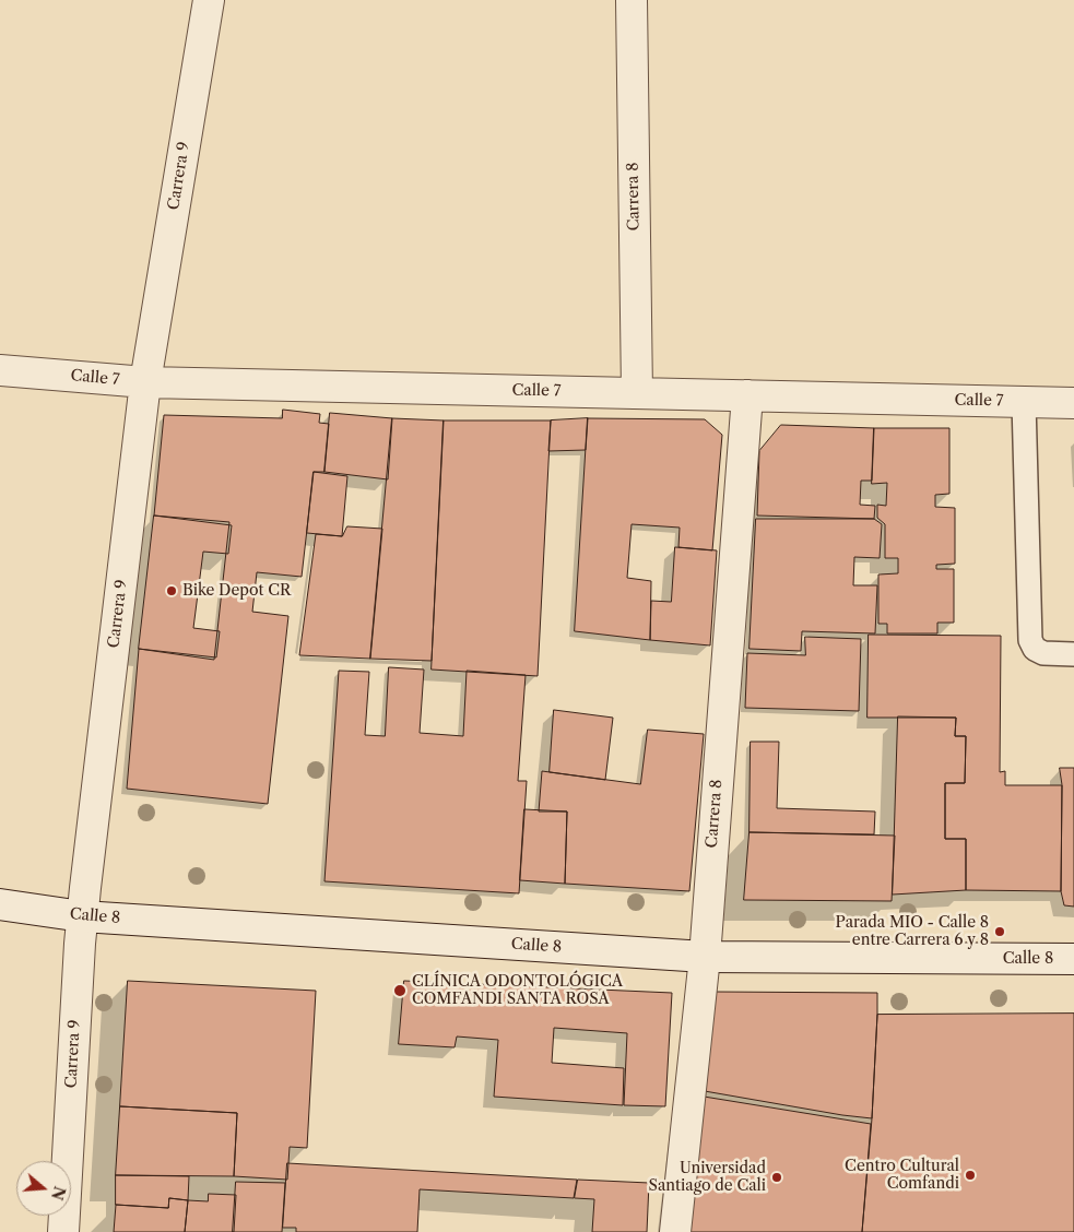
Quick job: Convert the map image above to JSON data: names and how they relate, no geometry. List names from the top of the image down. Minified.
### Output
{"streets":{"street":["Carrera 9","Carrera 8","Calle 7","Calle 8"]},"crossings":[["Carrera 9","Calle 7"],["Carrera 9","Calle 8"],["Carrera 8","Calle 7"],["Carrera 8","Calle 8"]],"places":["Bike Depot CR","Parada MIO - Calle 8 entre Carrera 6 y 8","CLÍNICA ODONTOLÓGICA COMFANDI SANTA ROSA","Centro Cultural Comfandi","Universidad Santiago de Cali"],"north":"right"}
